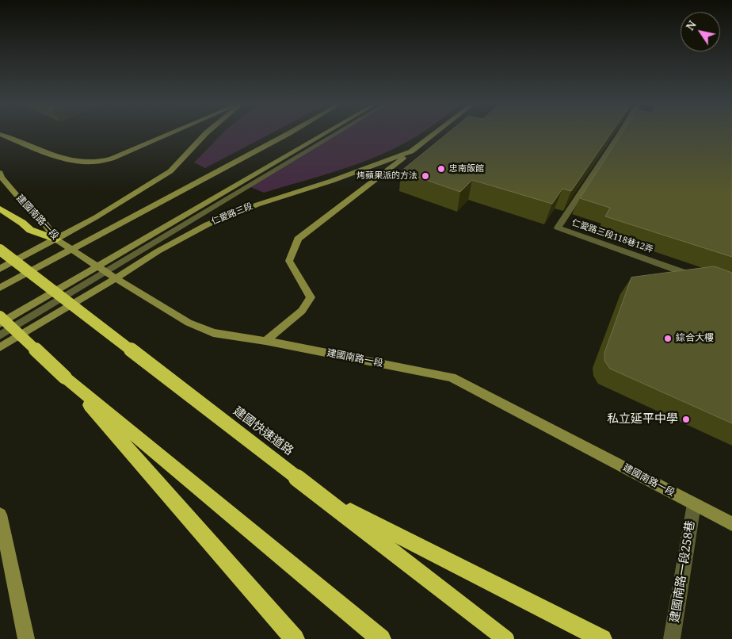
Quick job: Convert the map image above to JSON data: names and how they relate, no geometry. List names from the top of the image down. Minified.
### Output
{"streets":{"highway":["建國快速道路"],"main road":["仁愛路三段","建國南路一段"],"lane":["仁愛路三段118巷12弄","建國南路一段258巷"]},"crossings":[["仁愛路三段","建國南路一段"],["建國南路一段","建國南路一段258巷"]],"places":["忠南飯館","烤蘋果派的方法","綜合大樓","私立延平中學"],"north":"top left"}
